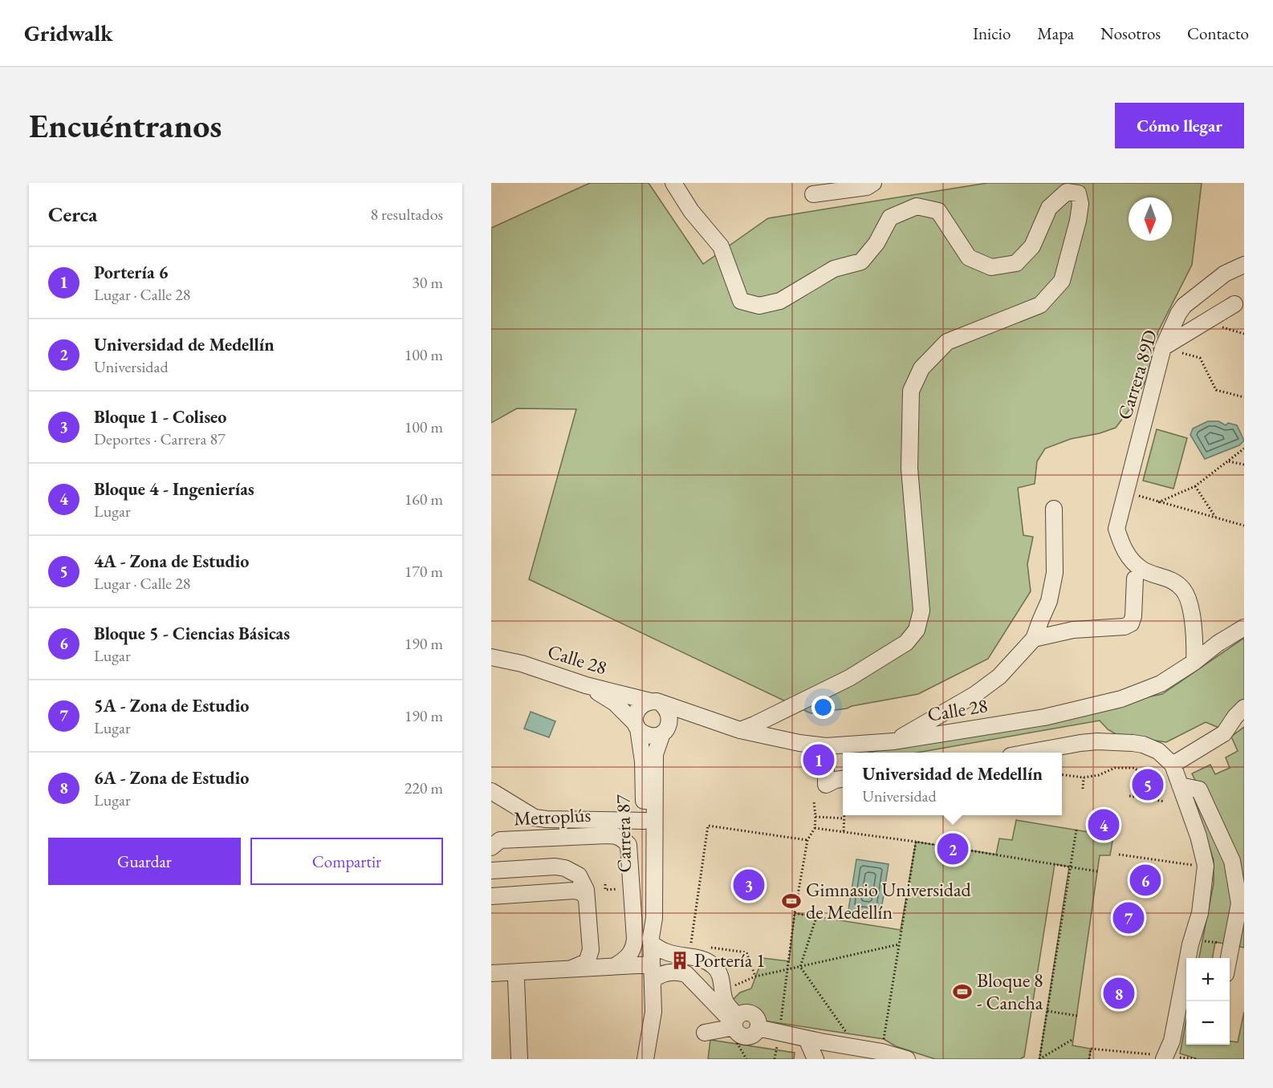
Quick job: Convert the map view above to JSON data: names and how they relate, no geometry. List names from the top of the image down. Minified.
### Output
{"streets":{"street":["Carrera 89D","Calle 28","Metroplús","Carrera 87"]},"crossings":[["Carrera 89D","Calle 28"],["Calle 28","Carrera 87"]],"places":{"sports":["Gimnasio Universidad de Medellín","Bloque 8 - Cancha"],"building":["Portería 1"]},"north":"bottom","page":{"header":"Gridwalk","nav":["Inicio","Mapa","Nosotros","Contacto"],"buttons":["Cómo llegar",["Guardar","Compartir"]],"title":"Encuéntranos","heading":["Cerca","8 resultados"],"list":[{"mark":"1","name":"Portería 6","note":"Lugar · Calle 28","value":"30 m"},{"mark":"2","name":"Universidad de Medellín","note":"Universidad","value":"100 m"},{"mark":"3","name":"Bloque 1 - Coliseo","note":"Deportes · Carrera 87","value":"100 m"},{"mark":"4","name":"Bloque 4 - Ingenierías","note":"Lugar","value":"160 m"},{"mark":"5","name":"4A - Zona de Estudio","note":"Lugar · Calle 28","value":"170 m"},{"mark":"6","name":"Bloque 5 - Ciencias Básicas","note":"Lugar","value":"190 m"},{"mark":"7","name":"5A - Zona de Estudio","note":"Lugar","value":"190 m"},{"mark":"8","name":"6A - Zona de Estudio","note":"Lugar","value":"220 m"}],"pins":["1","5","4","2","6","3","7","8"],"popup":["Universidad de Medellín","Universidad"],"map_buttons":["+","−"]}}
